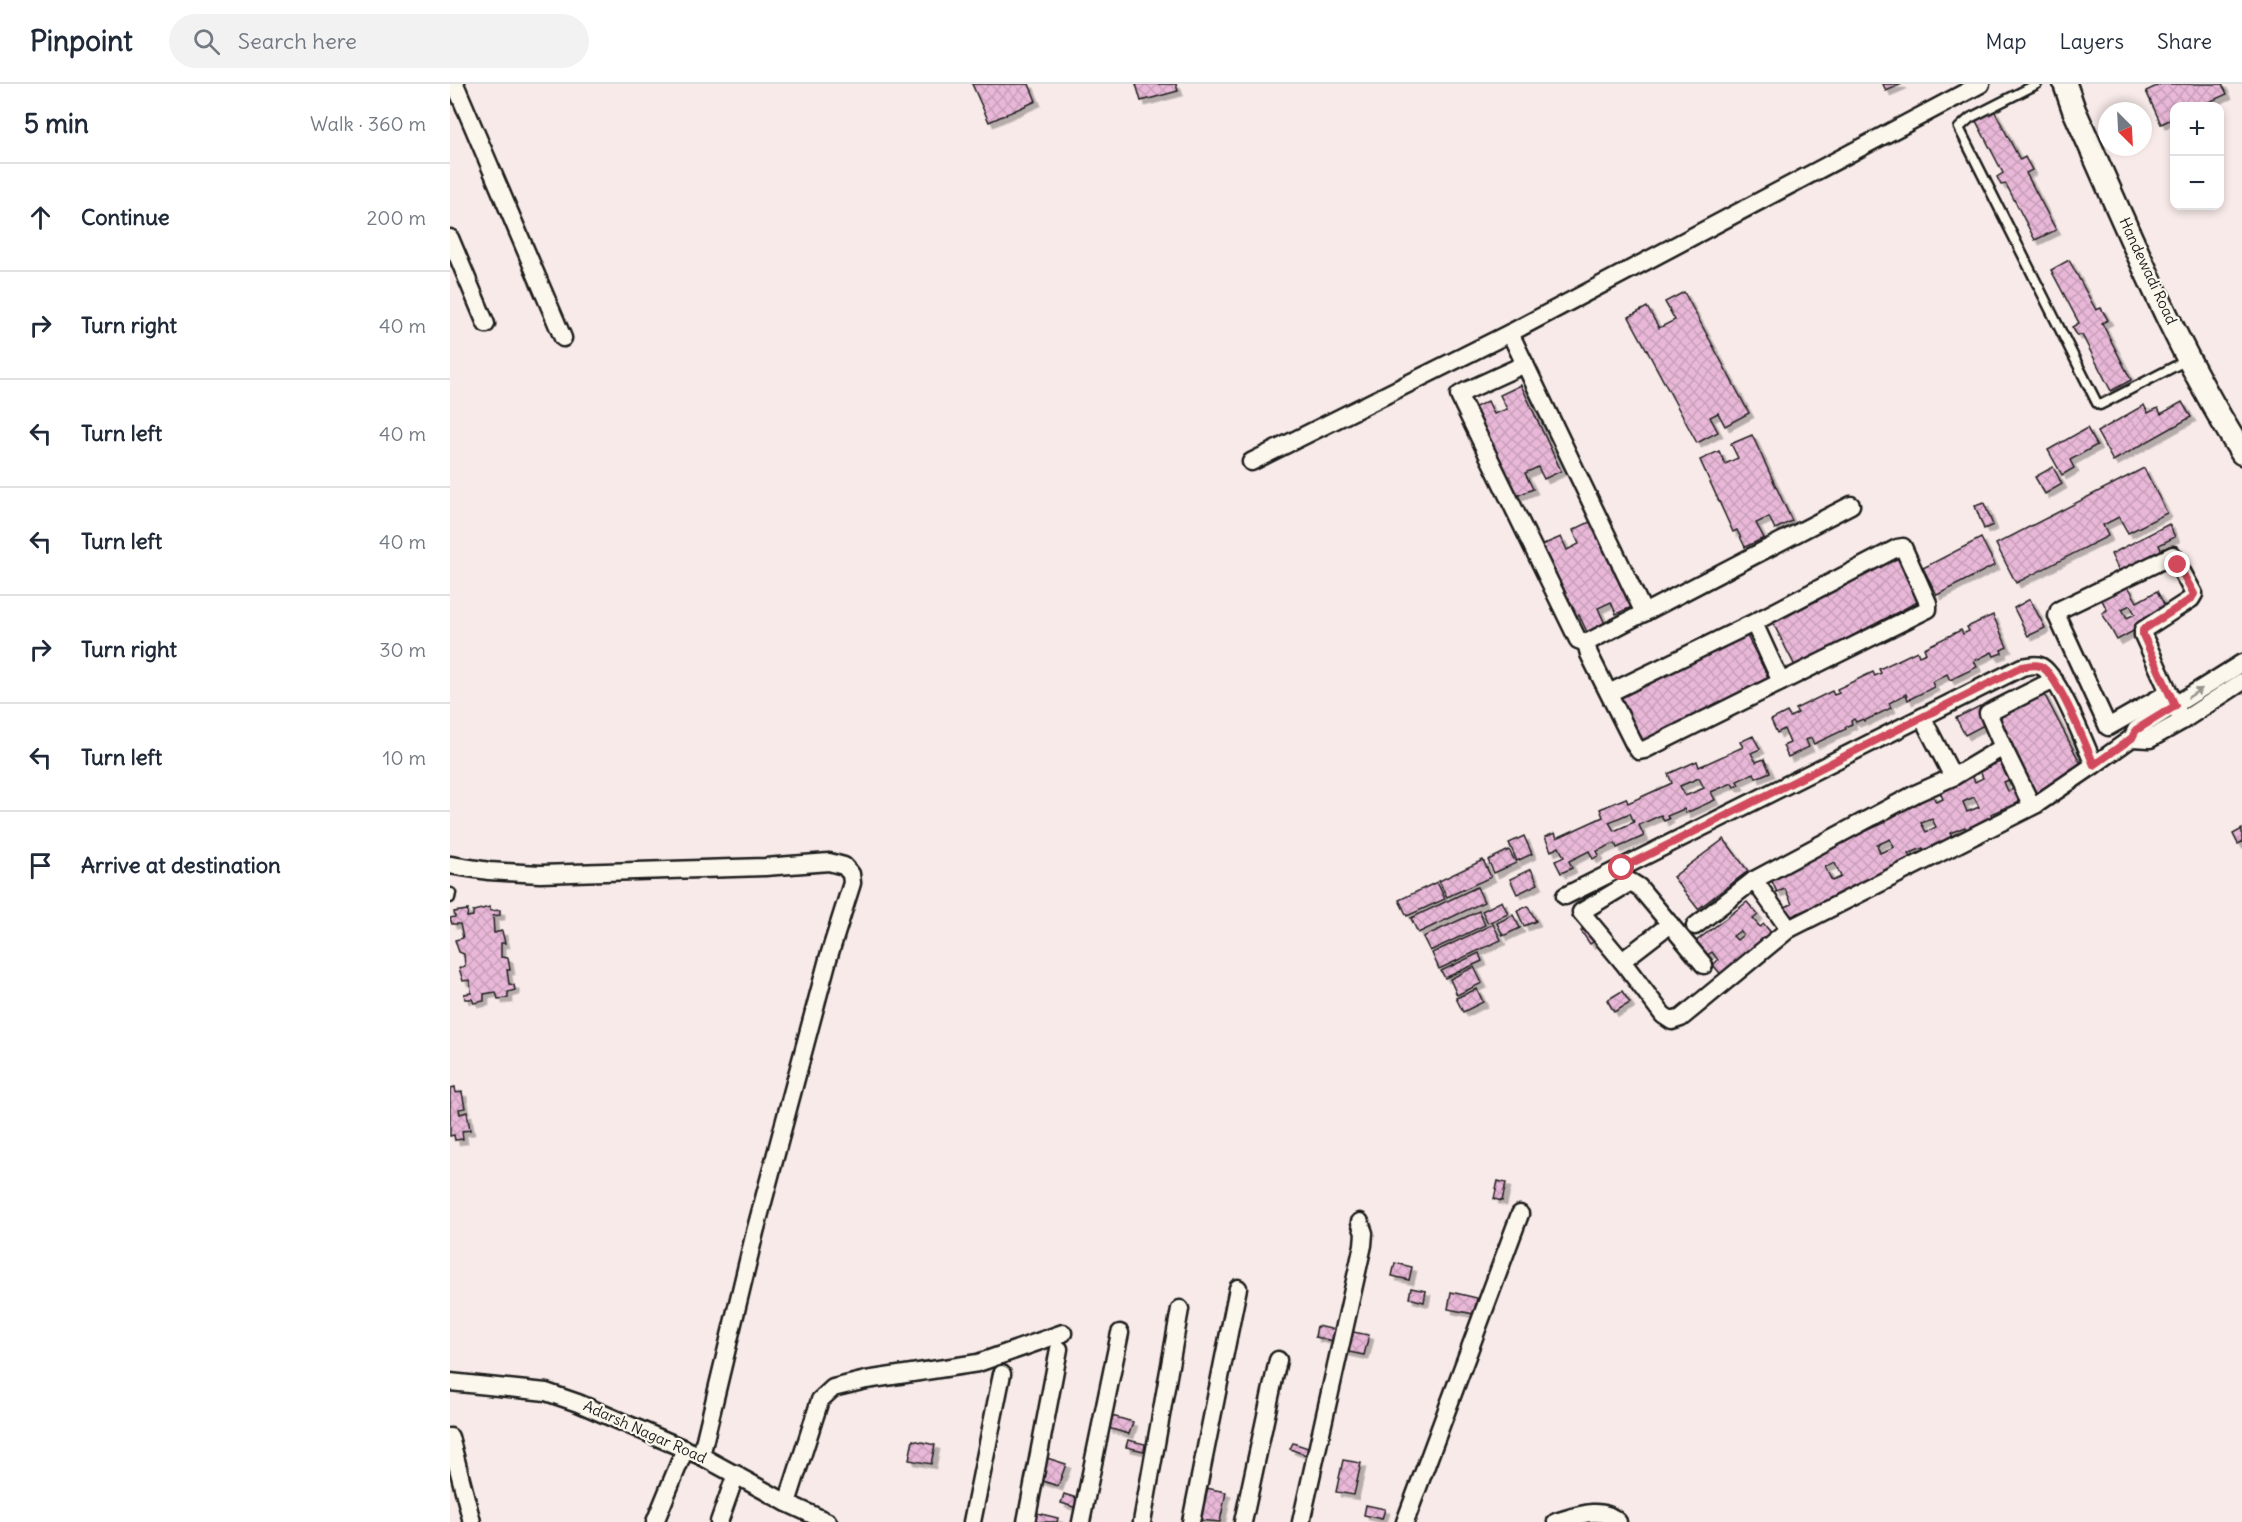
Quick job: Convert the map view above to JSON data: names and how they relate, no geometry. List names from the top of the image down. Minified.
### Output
{"streets":{"main road":["Handewadi Road"],"street":["Adarsh Nagar Road"]},"north":"bottom right","page":{"header":"Pinpoint","search":"Search here","nav":["Map","Layers","Share"],"heading":["5 min","Walk · 360 m"],"map_buttons":["+","−"],"list":[["Continue","200 m"],["Turn right","40 m"],["Turn left","40 m"],["Turn left","40 m"],["Turn right","30 m"],["Turn left","10 m"],"Arrive at destination"]}}
